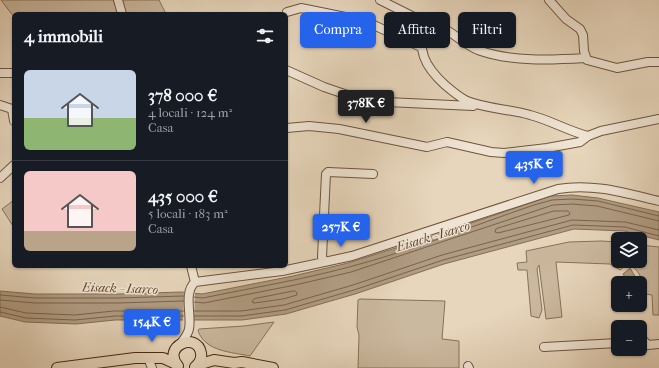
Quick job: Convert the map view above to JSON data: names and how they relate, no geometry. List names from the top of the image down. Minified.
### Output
{"water":["Eisack - Isarco"],"page":{"chip":["Compra","Affitta","Filtri"],"heading":"4 immobili","list":[{"name":"378 000 €","note":"4 locali · 124 m² · Casa"},{"name":"435 000 €","note":"5 locali · 183 m² · Casa"}],"price":["378K €","435K €","257K €","154K €"],"map_buttons":["+","−"]}}
